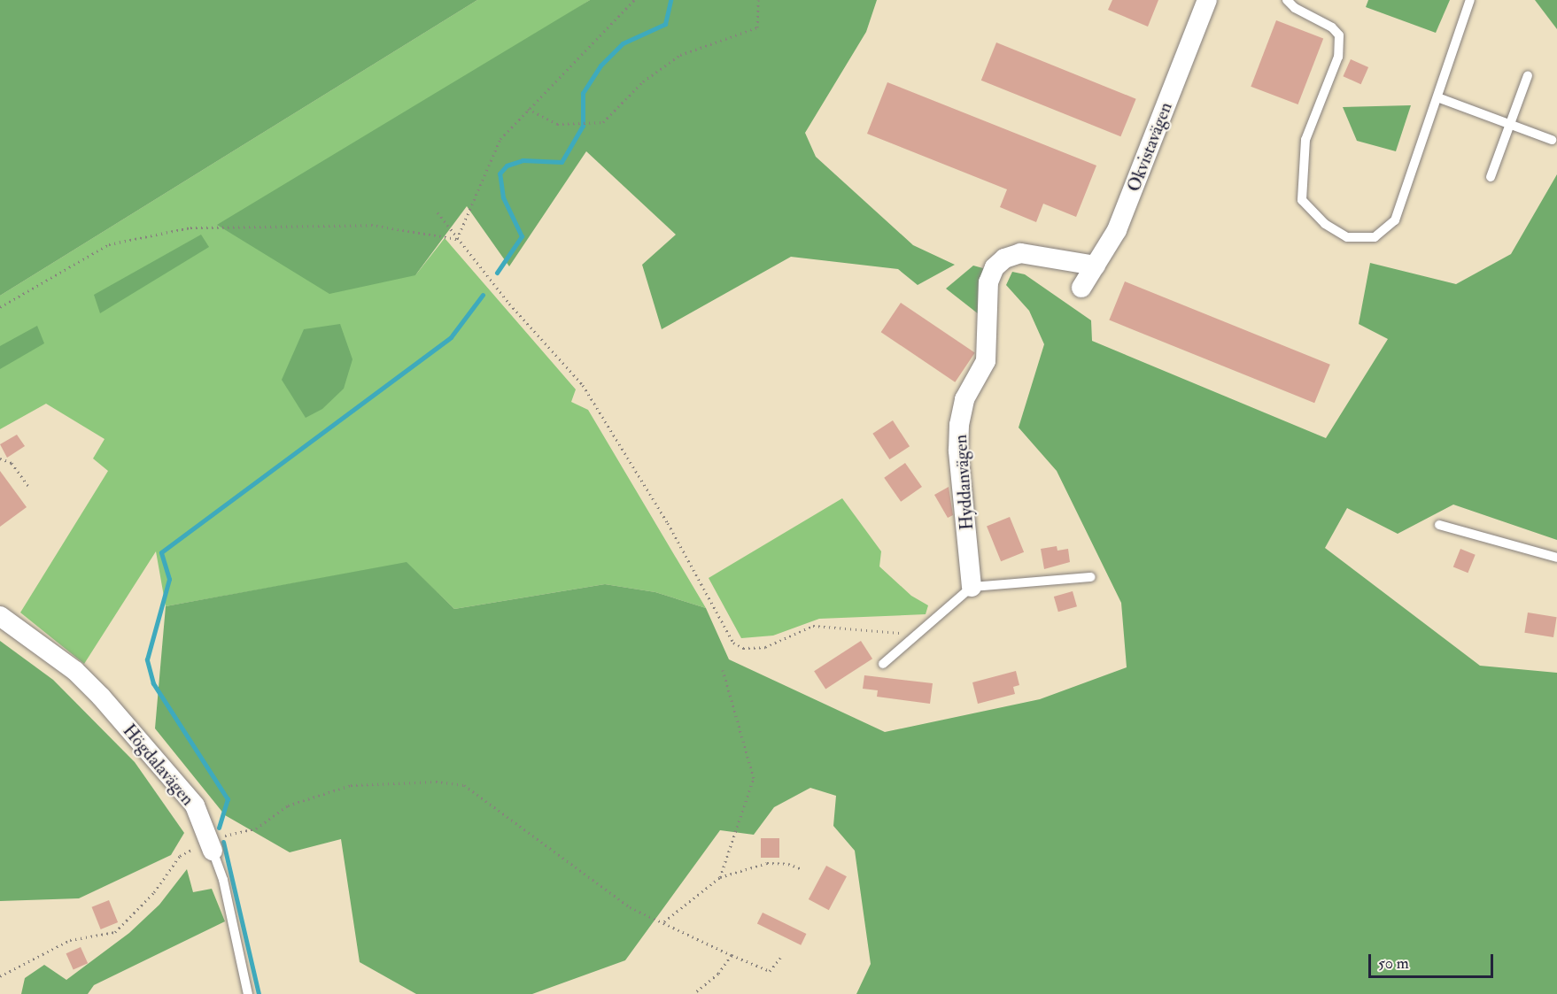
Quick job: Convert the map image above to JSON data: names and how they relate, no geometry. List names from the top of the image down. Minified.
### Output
{"streets":{"street":["Okvistavägen","Hyddanvägen","Högdalavägen"]},"crossings":[["Okvistavägen","Hyddanvägen"]],"scale_bar":"50 m"}
